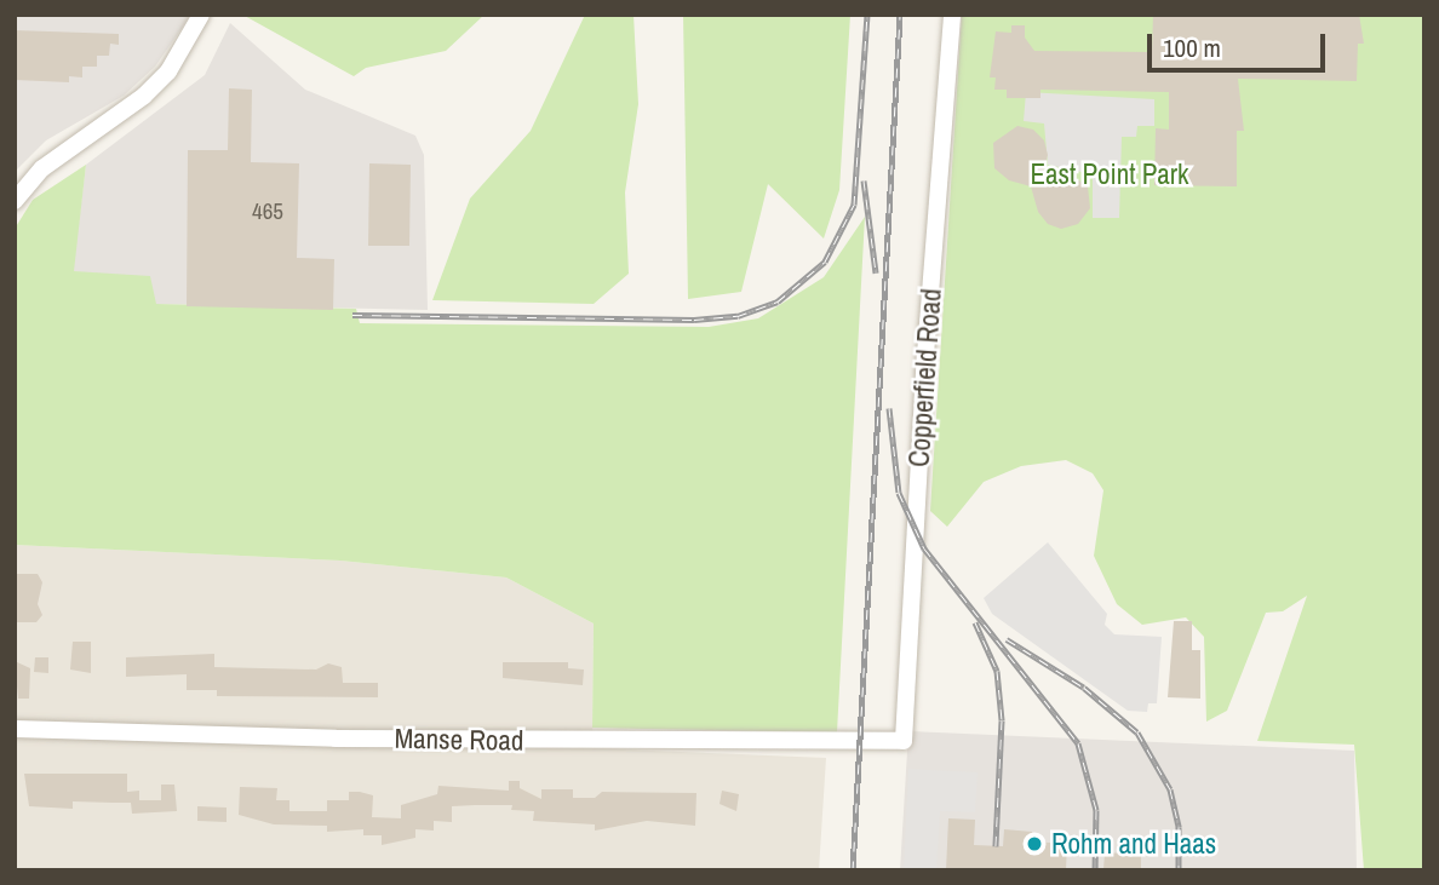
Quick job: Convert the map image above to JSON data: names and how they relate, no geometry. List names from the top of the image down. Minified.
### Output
{"streets":{"street":["Copperfield Road","Manse Road"]},"crossings":[["Copperfield Road","Manse Road"]],"parks":["East Point Park"],"places":["Rohm and Haas"],"house_numbers":["465"],"scale_bar":"100 m"}
